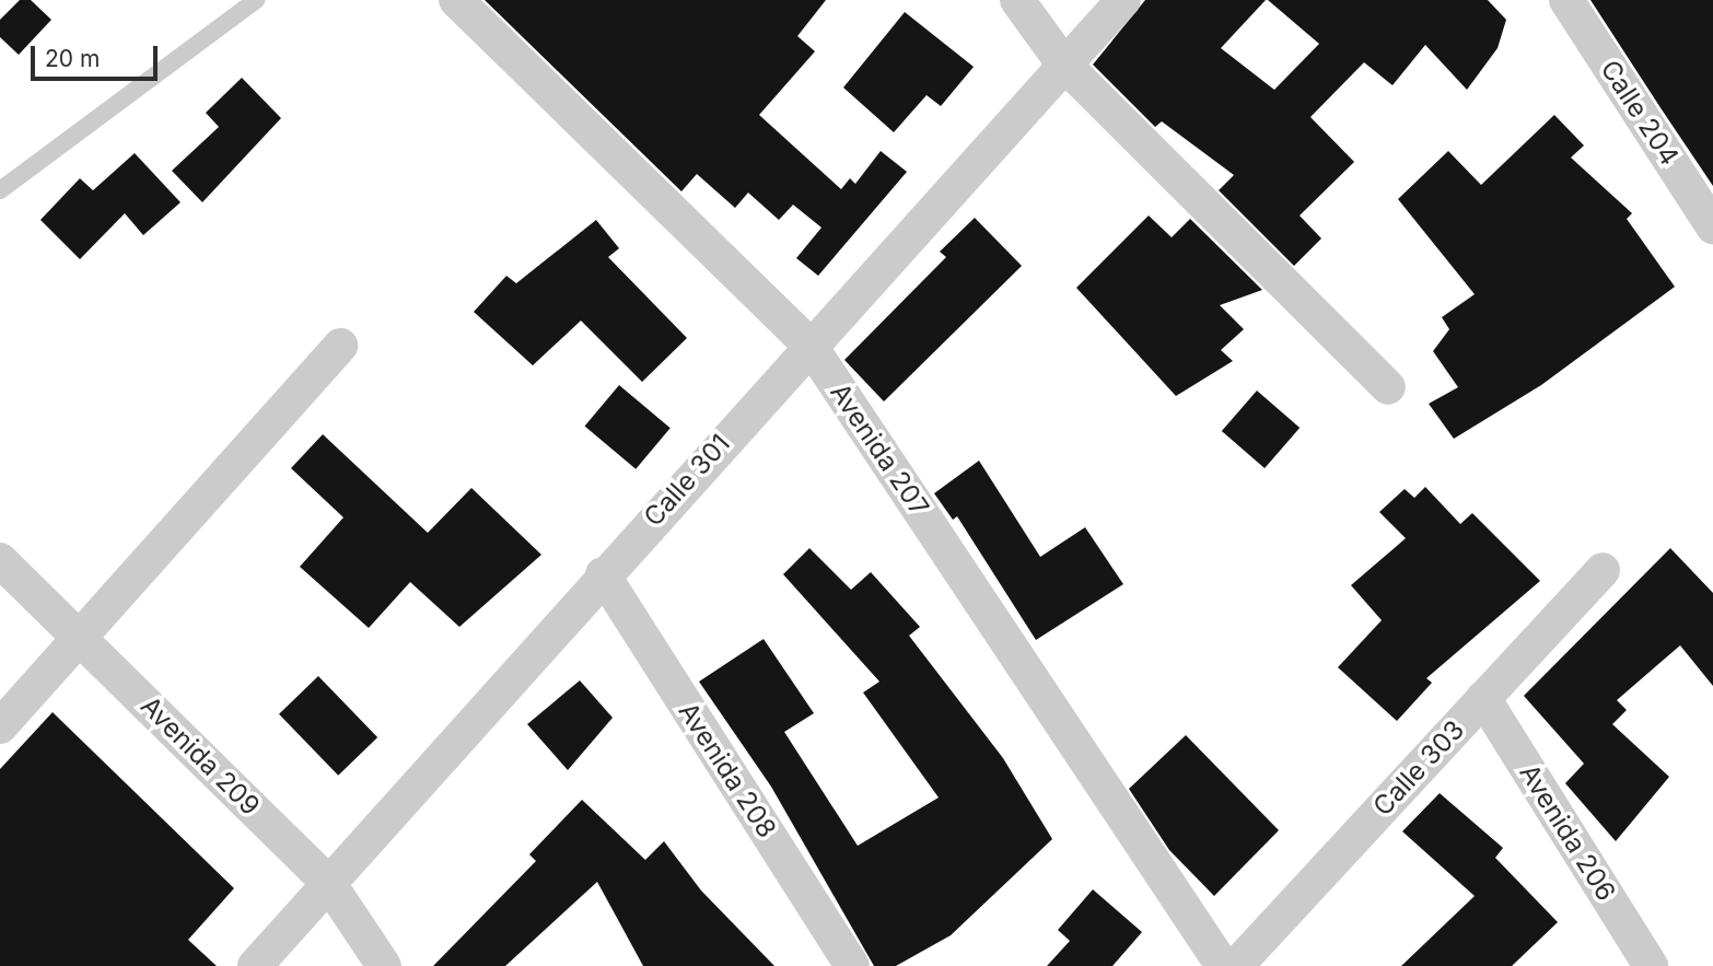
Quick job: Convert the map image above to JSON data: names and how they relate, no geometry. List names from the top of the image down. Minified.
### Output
{"streets":{"street":["Calle 204","Avenida 207","Calle 301","Avenida 209","Calle 303","Avenida 208","Avenida 206"]},"crossings":[["Avenida 207","Calle 301"],["Calle 301","Avenida 209"],["Calle 301","Avenida 208"],["Calle 303","Avenida 206"]],"scale_bar":"20 m"}
